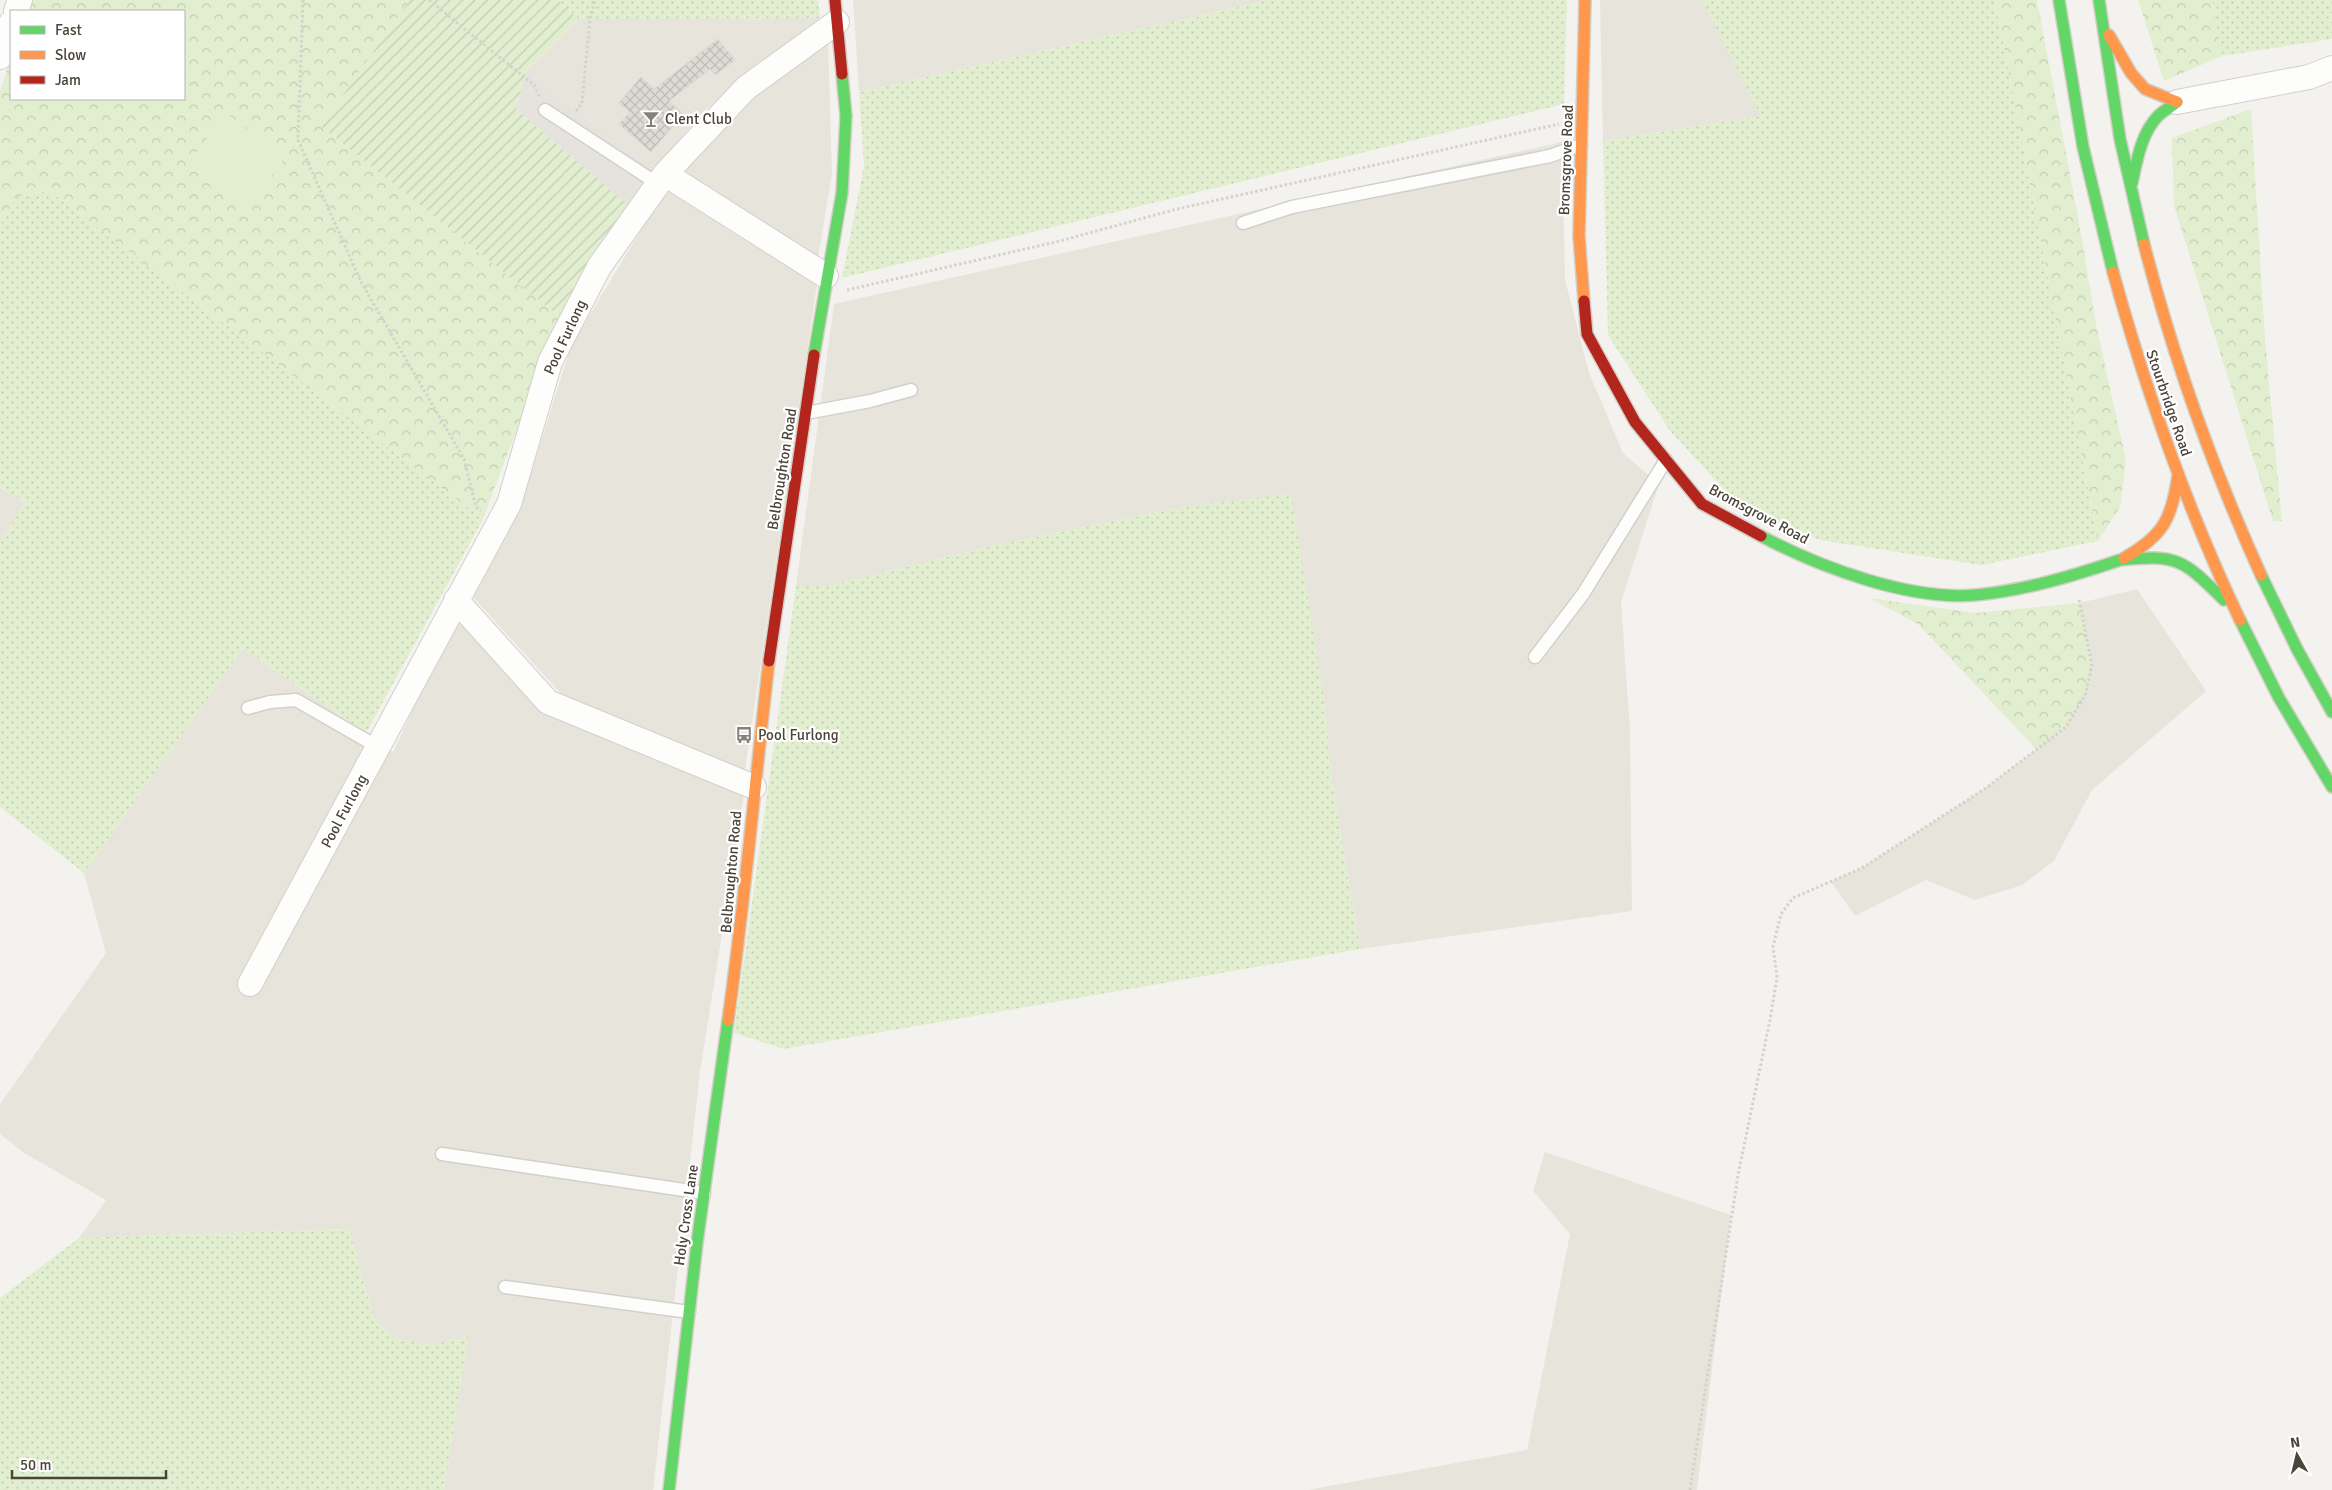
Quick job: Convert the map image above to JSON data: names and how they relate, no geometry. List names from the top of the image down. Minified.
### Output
{"streets":{"main road":["Bromsgrove Road","Stourbridge Road","Belbroughton Road","Holy Cross Lane"],"street":["Pool Furlong"]},"crossings":[["Pool Furlong","Belbroughton Road"],["Belbroughton Road","Holy Cross Lane"]],"places":{"bar":["Clent Club"],"bus stop":["Pool Furlong"]},"legend":["Fast","Slow","Jam"],"scale_bar":"50 m","north":"top"}
